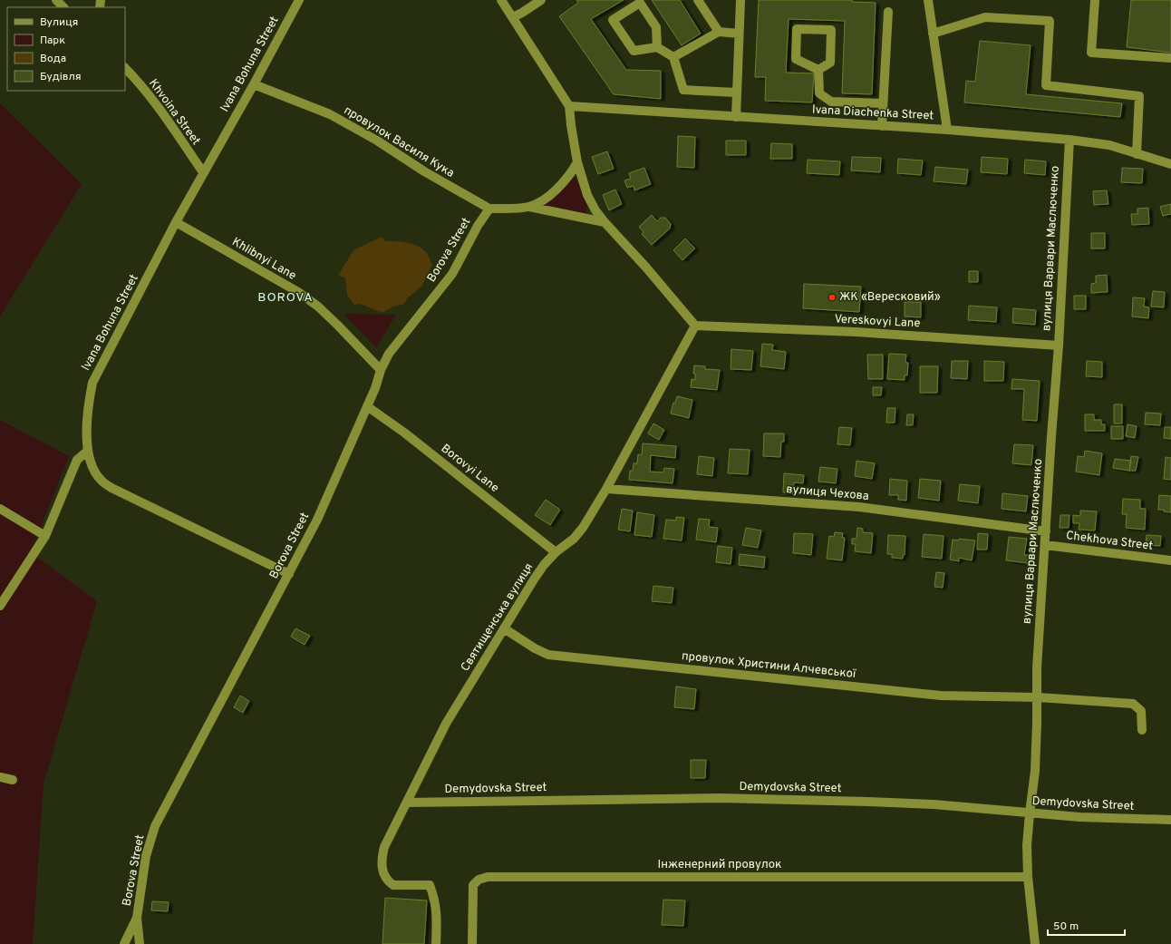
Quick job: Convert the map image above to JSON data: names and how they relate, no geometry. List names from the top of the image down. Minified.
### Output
{"streets":{"street":["Ivana Bohuna Street","Khvoina Street","Ivana Diachenka Street","провулок Василя Кука","вулиця Варвари Маслюченко","Borova Street","Khlibnyi Lane","Vereskovyi Lane","Borovyi Lane","вулиця Чехова","Chekhova Street","Святищенська вулиця","провулок Христини Алчевської","Demydovska Street","Інженерний провулок"]},"crossings":[["Ivana Bohuna Street","Khvoina Street"],["Ivana Bohuna Street","провулок Василя Кука"],["Ivana Bohuna Street","Borova Street"],["Ivana Bohuna Street","Khlibnyi Lane"],["Ivana Diachenka Street","вулиця Варвари Маслюченко"],["провулок Василя Кука","Borova Street"],["вулиця Варвари Маслюченко","Vereskovyi Lane"],["вулиця Варвари Маслюченко","вулиця Чехова"],["вулиця Варвари Маслюченко","Chekhova Street"],["вулиця Варвари Маслюченко","провулок Христини Алчевської"],["вулиця Варвари Маслюченко","Demydovska Street"],["вулиця Варвари Маслюченко","Інженерний провулок"],["Borova Street","Khlibnyi Lane"],["Borova Street","Borovyi Lane"],["Vereskovyi Lane","Святищенська вулиця"],["Borovyi Lane","Святищенська вулиця"],["вулиця Чехова","Святищенська вулиця"],["Святищенська вулиця","провулок Христини Алчевської"],["Святищенська вулиця","Demydovska Street"]],"districts":["BOROVA"],"places":["ЖК «Вересковий»"],"legend":["Вулиця","Парк","Вода","Будівля"],"scale_bar":"50 m"}
